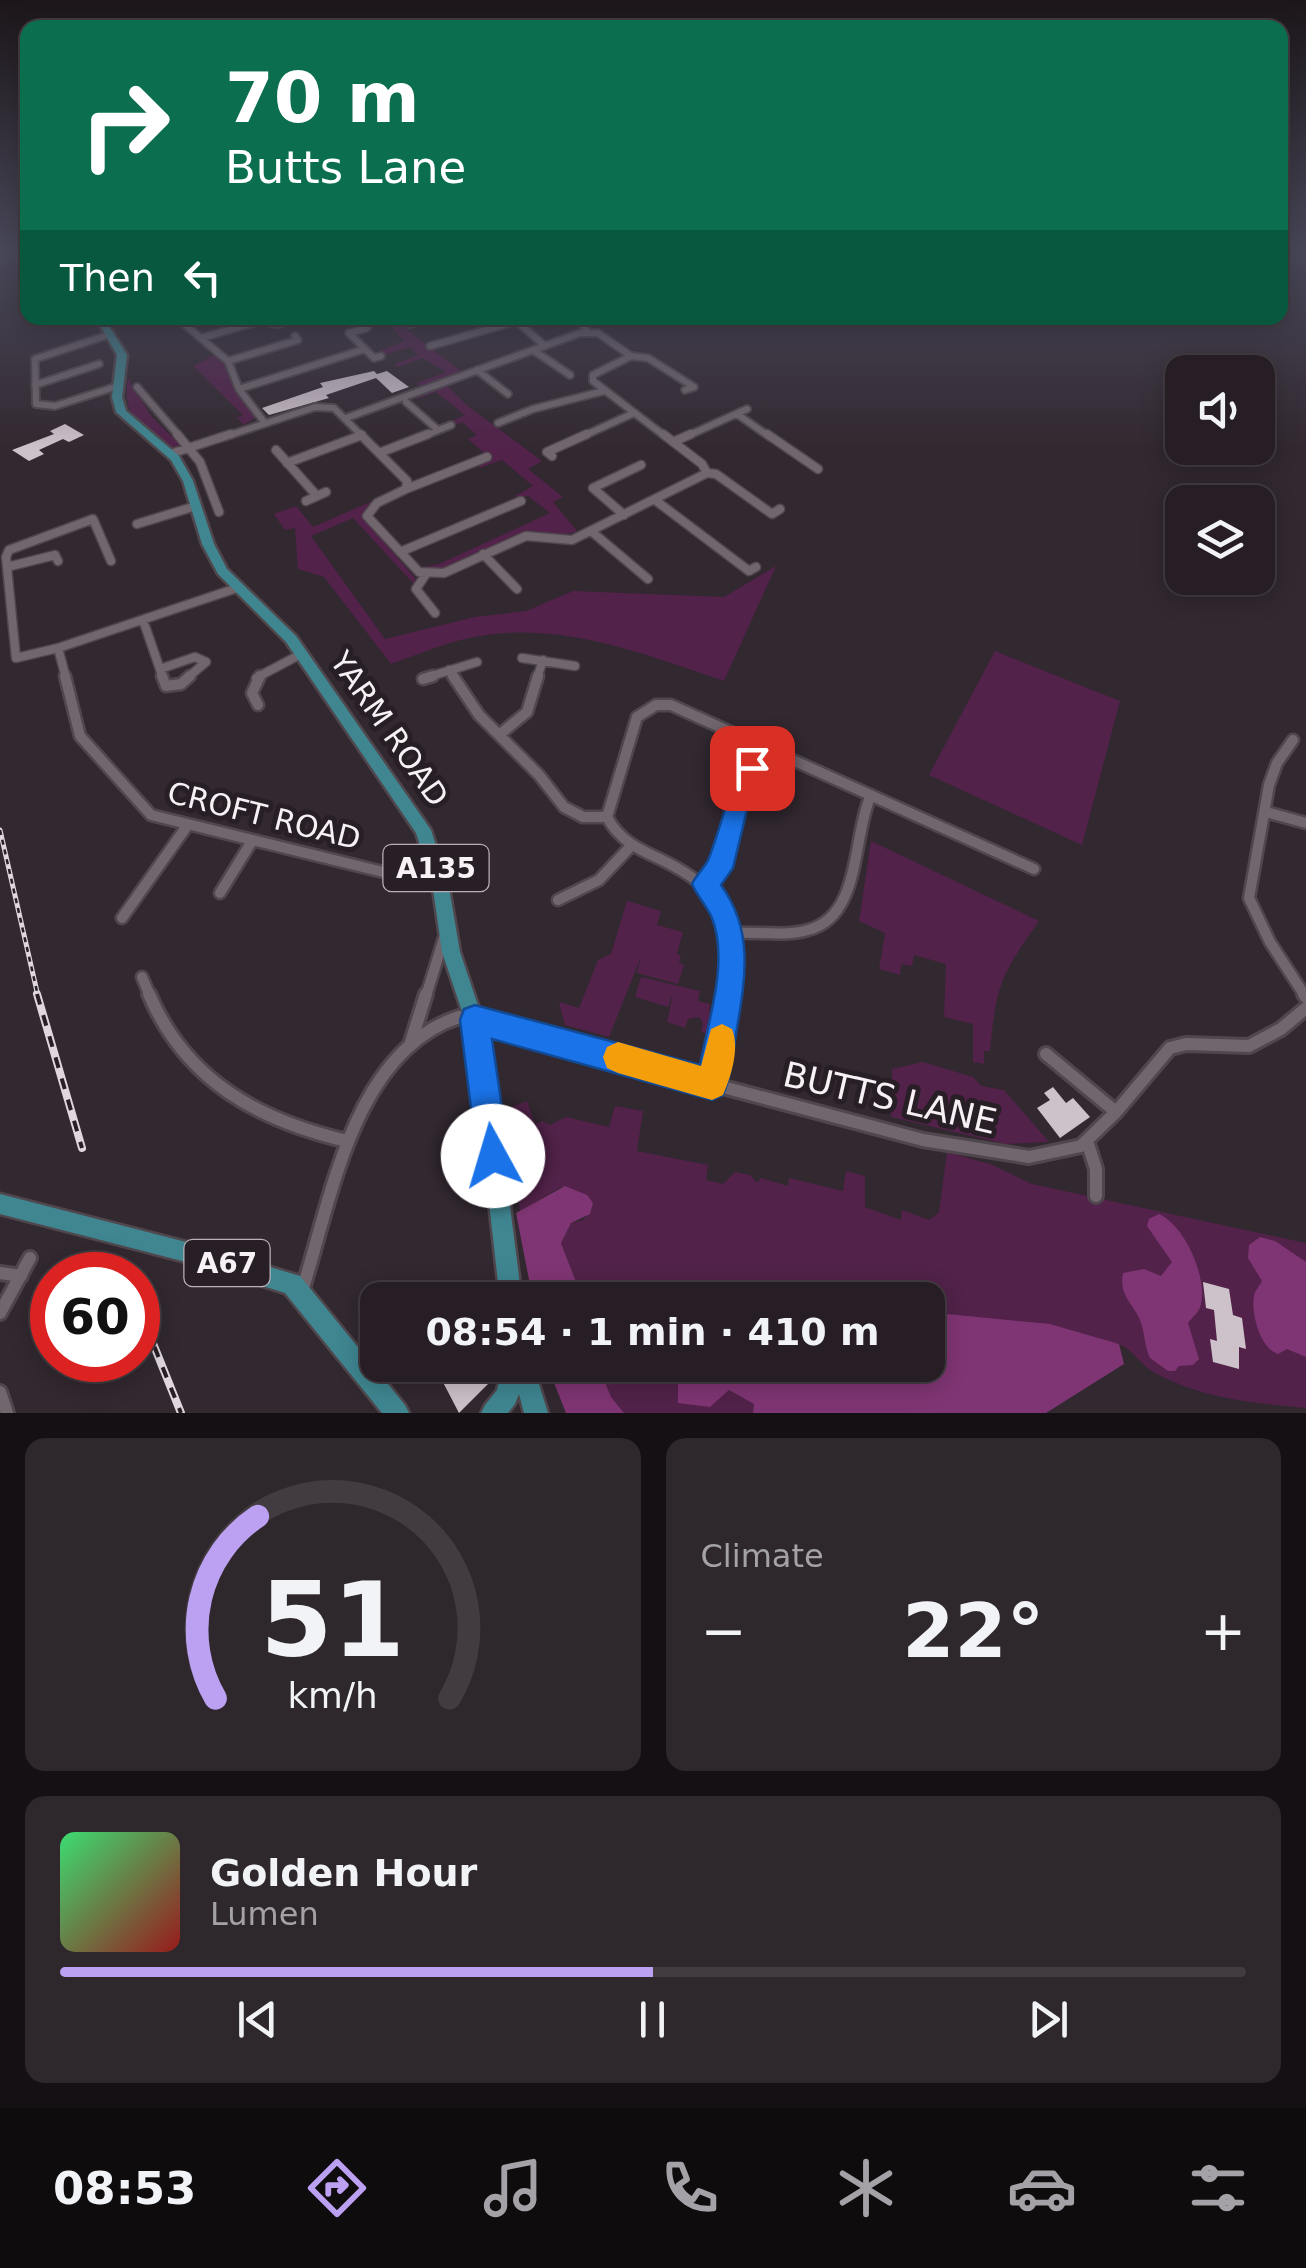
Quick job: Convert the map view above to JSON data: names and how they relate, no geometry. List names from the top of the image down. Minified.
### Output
{"streets":{"main road":["YARM ROAD","A135","A67"],"street":["CROFT ROAD","BUTTS LANE"]},"crossings":[["YARM ROAD","CROFT ROAD"],["YARM ROAD","BUTTS LANE"]],"page":{"turn":["70 m","Butts Lane"],"then":"Then","limit":"60","trip":"08:54 · 1 min · 410 m","tile":"Climate","heat":["−","22°","+"],"song":["Golden Hour","Lumen"],"tabs":"08:53","gauge":["51","km/h"]}}
